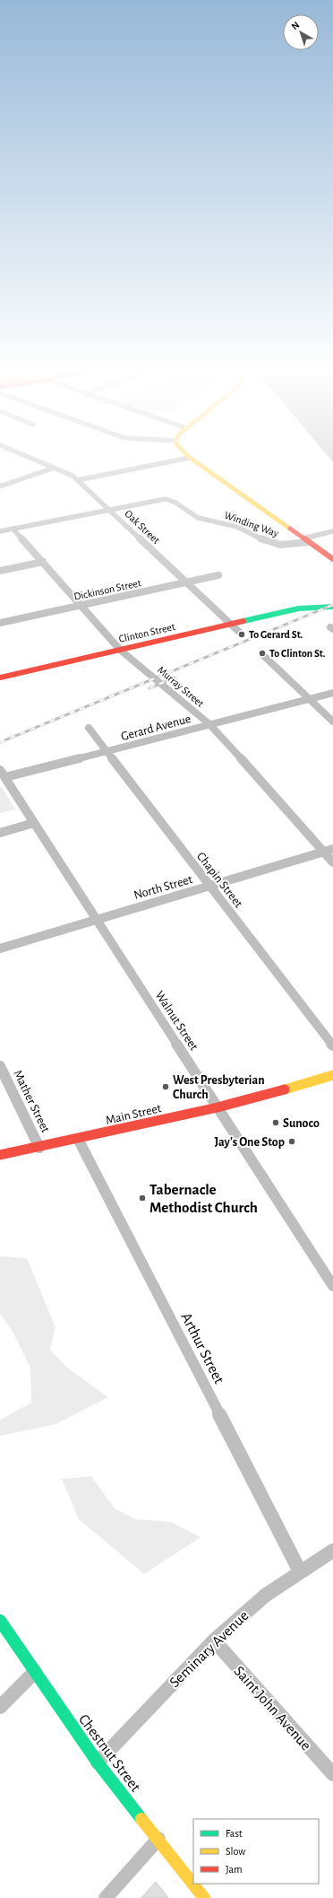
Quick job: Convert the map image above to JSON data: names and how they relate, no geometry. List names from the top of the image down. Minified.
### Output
{"streets":{"main road":["Clinton Street","Main Street","Chestnut Street"],"street":["Winding Way","Oak Street","Dickinson Street","Murray Street","Gerard Avenue","Chapin Street","North Street","Walnut Street","Mather Street","Arthur Street","Seminary Avenue","Saint John Avenue"]},"crossings":[["Winding Way","Oak Street"],["Winding Way","Murray Street"],["Oak Street","Dickinson Street"],["Oak Street","Clinton Street"],["Dickinson Street","Murray Street"],["Clinton Street","Murray Street"],["Murray Street","Gerard Avenue"],["Murray Street","North Street"],["Gerard Avenue","Chapin Street"],["Gerard Avenue","Walnut Street"],["Chapin Street","North Street"],["North Street","Walnut Street"],["Walnut Street","Main Street"],["Mather Street","Main Street"],["Main Street","Arthur Street"],["Arthur Street","Seminary Avenue"],["Seminary Avenue","Saint John Avenue"],["Seminary Avenue","Chestnut Street"]],"places":["To Gerard St.","To Clinton St.","West Presbyterian Church","Sunoco","Jay's One Stop","Tabernacle Methodist Church"],"legend":["Fast","Slow","Jam"],"north":"top left"}
